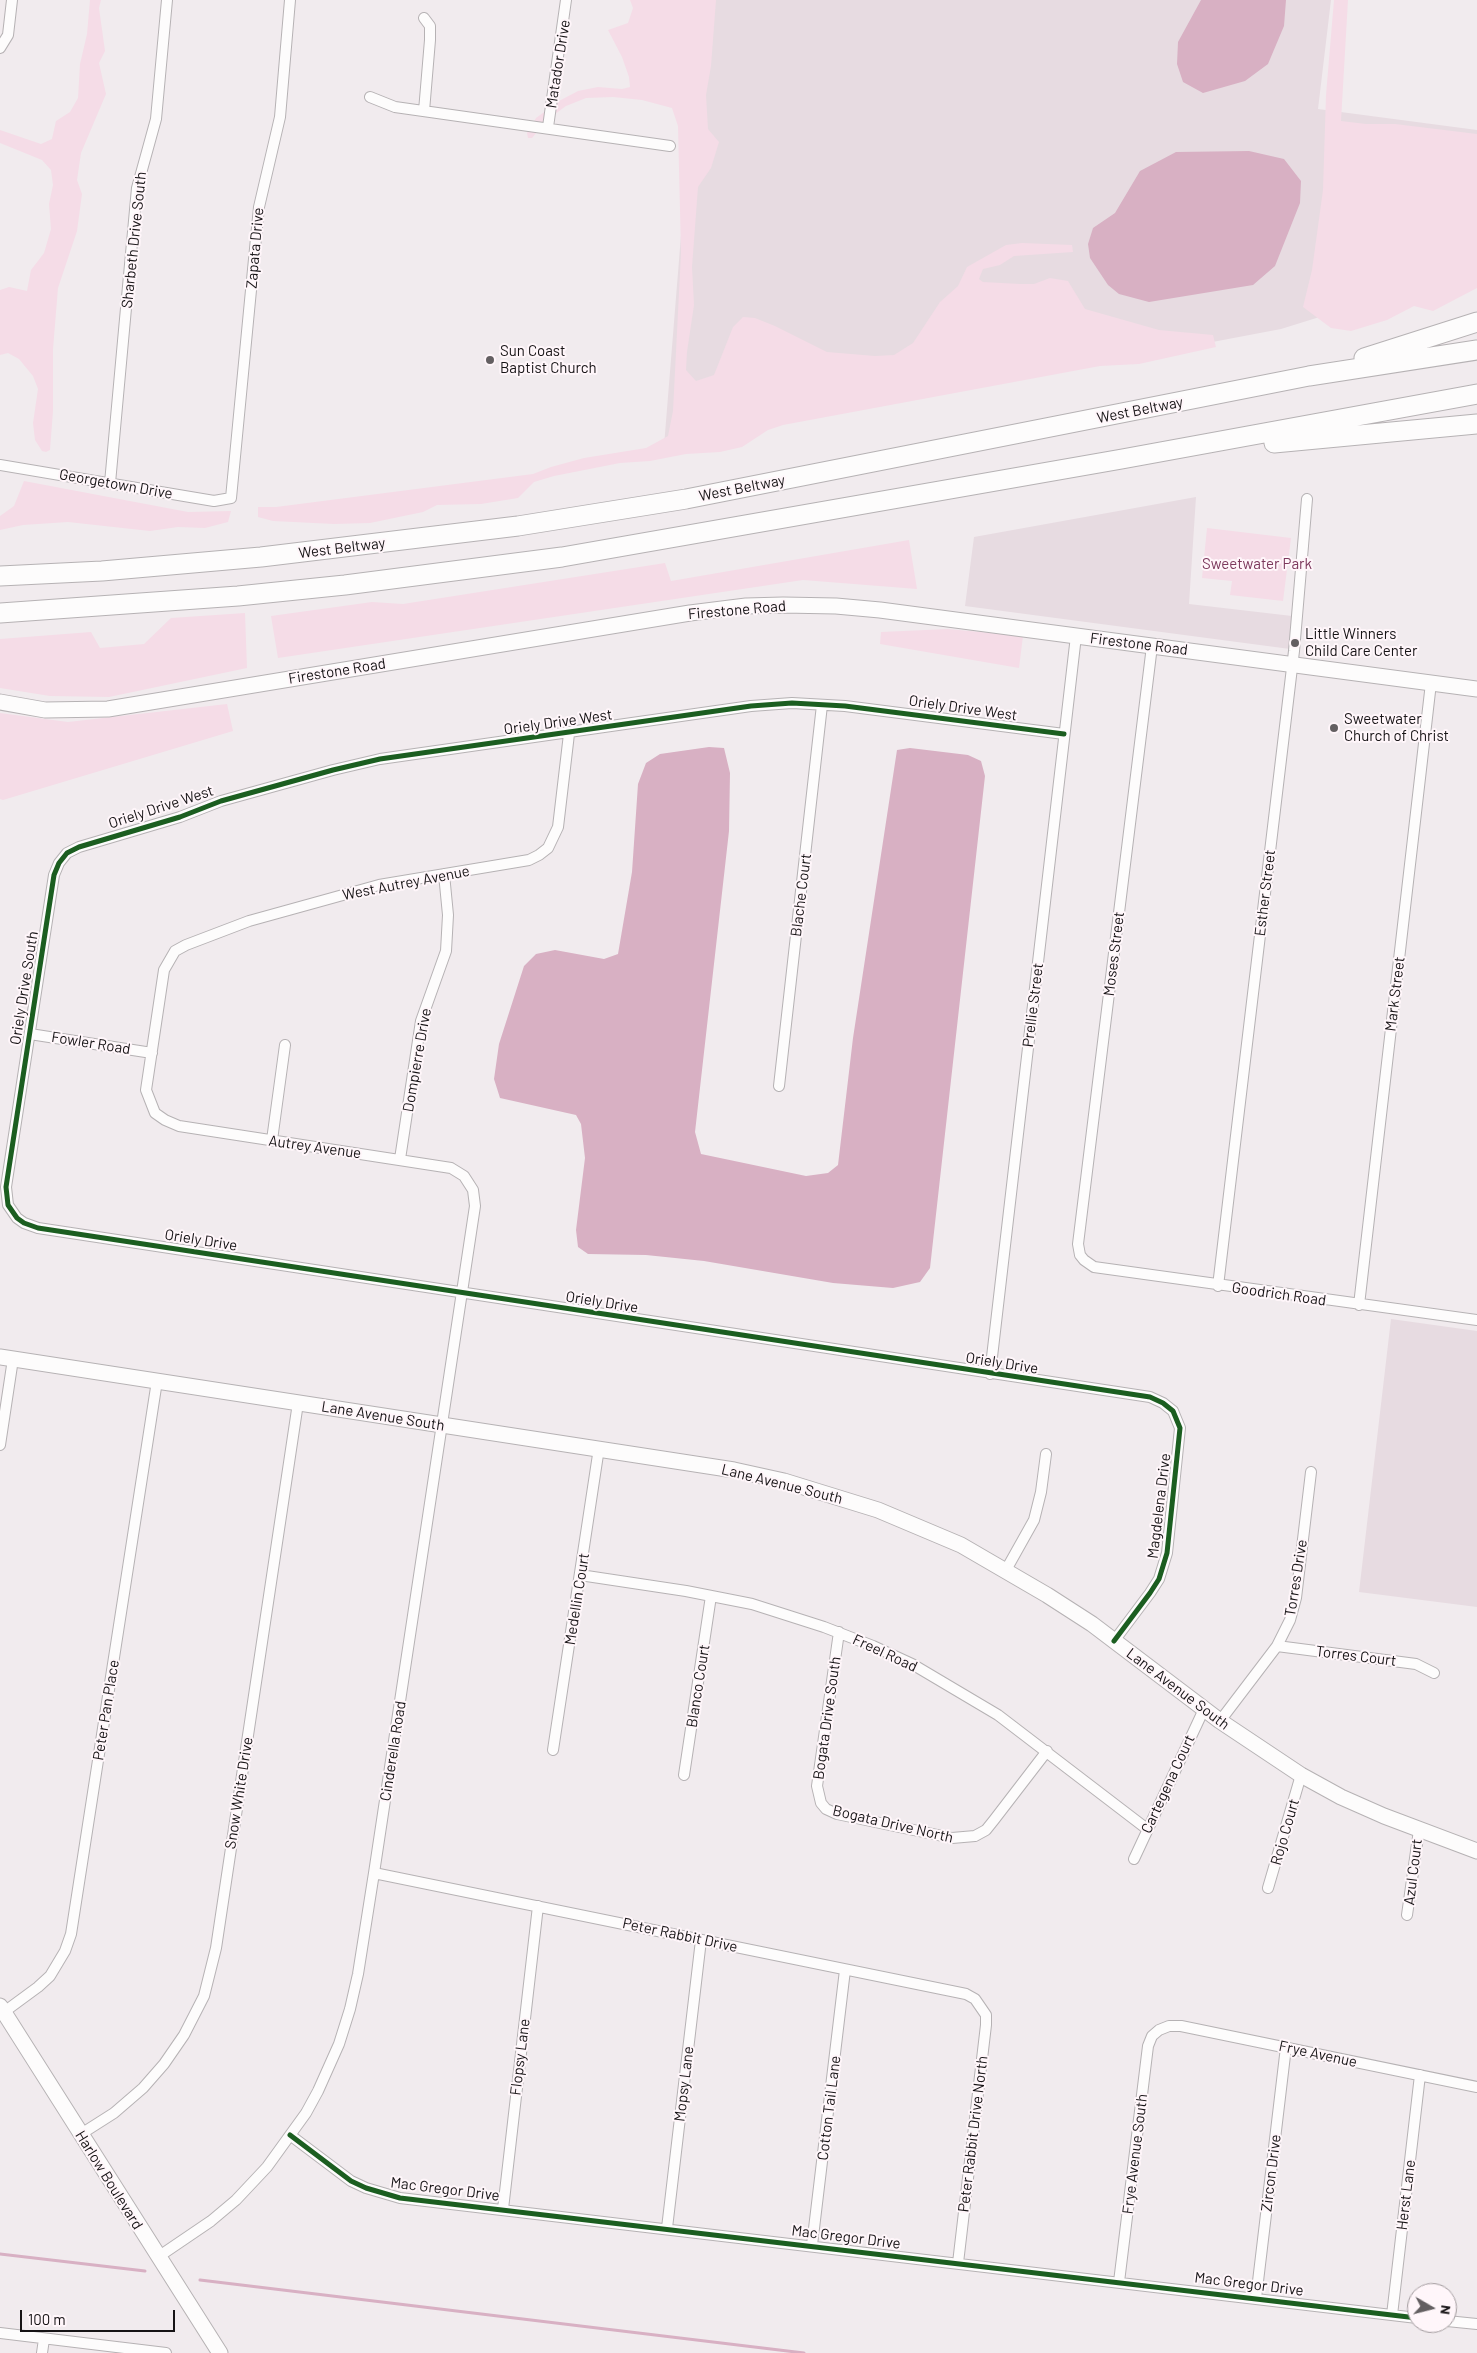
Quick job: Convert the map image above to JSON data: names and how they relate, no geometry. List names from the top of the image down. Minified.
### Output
{"streets":{"highway":["West Beltway"],"street":["Matador Drive","Sharbeth Drive South","Zapata Drive","Georgetown Drive","Firestone Road","Oriely Drive West","West Autrey Avenue","Esther Street","Blache Court","Moses Street","Oriely Drive South","Mark Street","Prellie Street","Fowler Road","Dompierre Drive","Autrey Avenue","Oriely Drive","Goodrich Road","Lane Avenue South","Magdelena Drive","Torres Drive","Medellin Court","Freel Road","Torres Court","Blanco Court","Peter Pan Place","Bogata Drive South","Cinderella Road","Cartegena Court","Snow White Drive","Bogata Drive North","Rojo Court","Azul Court","Peter Rabbit Drive","Frye Avenue","Flopsy Lane","Mopsy Lane","Cotton Tail Lane","Peter Rabbit Drive North","Frye Avenue South","Zircon Drive","Harlow Boulevard","Mac Gregor Drive","Herst Lane"]},"crossings":[["Sharbeth Drive South","Georgetown Drive"],["Zapata Drive","Georgetown Drive"],["Firestone Road","Esther Street"],["Firestone Road","Moses Street"],["Firestone Road","Mark Street"],["Firestone Road","Prellie Street"],["Oriely Drive West","West Autrey Avenue"],["Oriely Drive West","Blache Court"],["Oriely Drive West","Oriely Drive South"],["Oriely Drive West","Prellie Street"],["West Autrey Avenue","Fowler Road"],["West Autrey Avenue","Dompierre Drive"],["West Autrey Avenue","Autrey Avenue"],["Esther Street","Goodrich Road"],["Moses Street","Goodrich Road"],["Oriely Drive South","Fowler Road"],["Oriely Drive South","Oriely Drive"],["Mark Street","Goodrich Road"],["Prellie Street","Oriely Drive"],["Fowler Road","Autrey Avenue"],["Dompierre Drive","Autrey Avenue"],["Autrey Avenue","Cinderella Road"],["Oriely Drive","Magdelena Drive"],["Oriely Drive","Cinderella Road"],["Lane Avenue South","Magdelena Drive"],["Lane Avenue South","Torres Drive"],["Lane Avenue South","Medellin Court"],["Lane Avenue South","Peter Pan Place"],["Lane Avenue South","Cinderella Road"],["Lane Avenue South","Cartegena Court"],["Lane Avenue South","Snow White Drive"],["Lane Avenue South","Rojo Court"],["Lane Avenue South","Azul Court"],["Torres Drive","Torres Court"],["Medellin Court","Freel Road"],["Freel Road","Blanco Court"],["Freel Road","Bogata Drive South"],["Freel Road","Cartegena Court"],["Freel Road","Bogata Drive North"],["Peter Pan Place","Harlow Boulevard"],["Bogata Drive South","Bogata Drive North"],["Cinderella Road","Peter Rabbit Drive"],["Cinderella Road","Harlow Boulevard"],["Cinderella Road","Mac Gregor Drive"],["Snow White Drive","Harlow Boulevard"],["Peter Rabbit Drive","Flopsy Lane"],["Peter Rabbit Drive","Mopsy Lane"],["Peter Rabbit Drive","Cotton Tail Lane"],["Peter Rabbit Drive","Peter Rabbit Drive North"],["Frye Avenue","Frye Avenue South"],["Frye Avenue","Zircon Drive"],["Frye Avenue","Herst Lane"],["Flopsy Lane","Mac Gregor Drive"],["Mopsy Lane","Mac Gregor Drive"],["Cotton Tail Lane","Mac Gregor Drive"],["Peter Rabbit Drive North","Mac Gregor Drive"],["Frye Avenue South","Mac Gregor Drive"],["Zircon Drive","Mac Gregor Drive"],["Mac Gregor Drive","Herst Lane"]],"parks":["Sweetwater Park"],"places":["Sun Coast Baptist Church","Little Winners Child Care Center","Sweetwater Church of Christ"],"scale_bar":"100 m","north":"right"}
